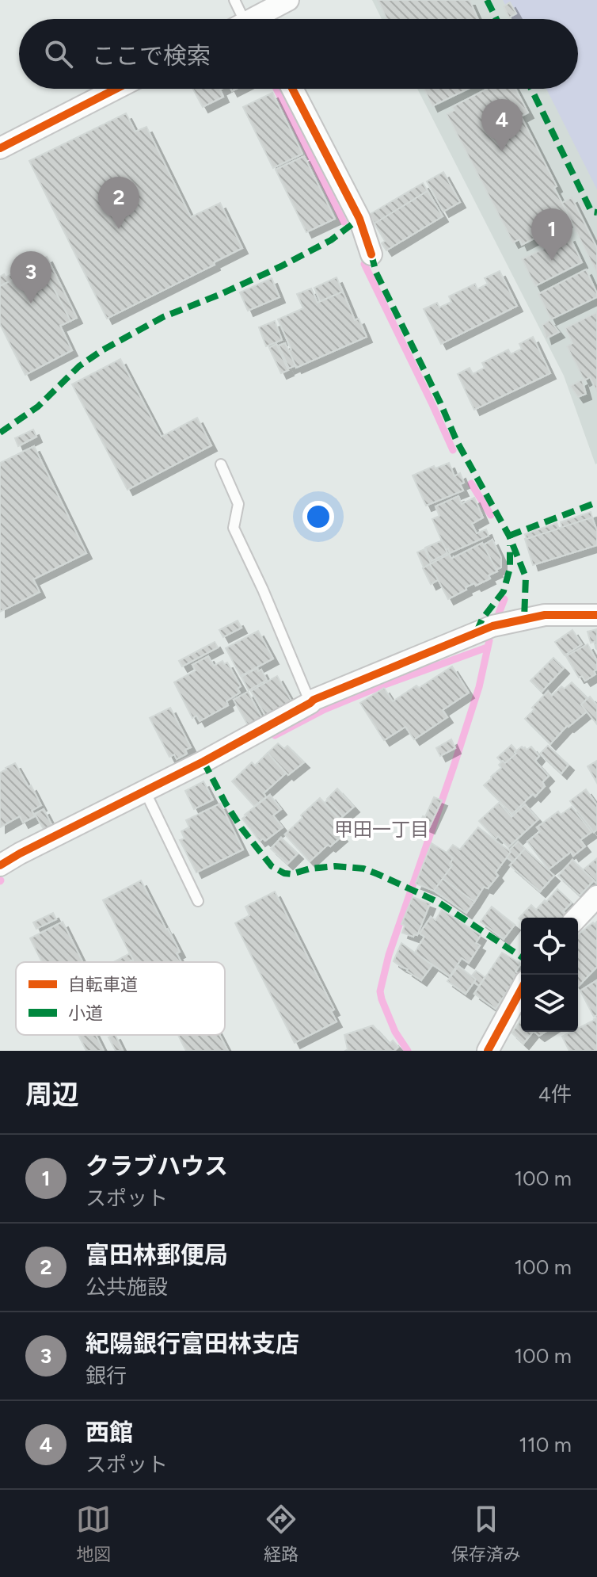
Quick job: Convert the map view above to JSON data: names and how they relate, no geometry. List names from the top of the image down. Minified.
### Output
{"districts":["甲田一丁目"],"legend":["自転車道","小道"],"page":{"search":"ここで検索","pins":["4","2","1","3"],"heading":["周辺","4件"],"list":[{"mark":"1","name":"クラブハウス","note":"スポット","value":"100 m"},{"mark":"2","name":"富田林郵便局","note":"公共施設","value":"100 m"},{"mark":"3","name":"紀陽銀行富田林支店","note":"銀行","value":"100 m"},{"mark":"4","name":"西館","note":"スポット","value":"110 m"}],"nav":["地図","経路","保存済み"]}}
